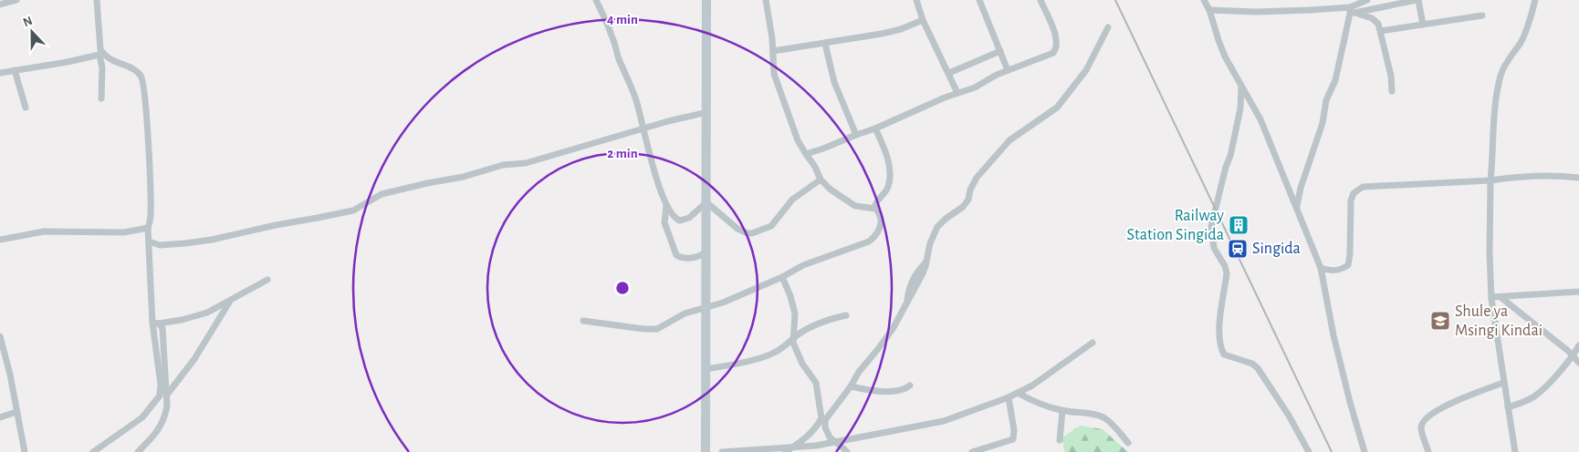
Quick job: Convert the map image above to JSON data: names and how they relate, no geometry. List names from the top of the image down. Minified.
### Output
{"places":{"building":["Railway Station Singida"],"station":["Singida"],"school or university":["Shule ya Msingi Kindai"]},"north":"top","rings":["4 min","2 min"]}
